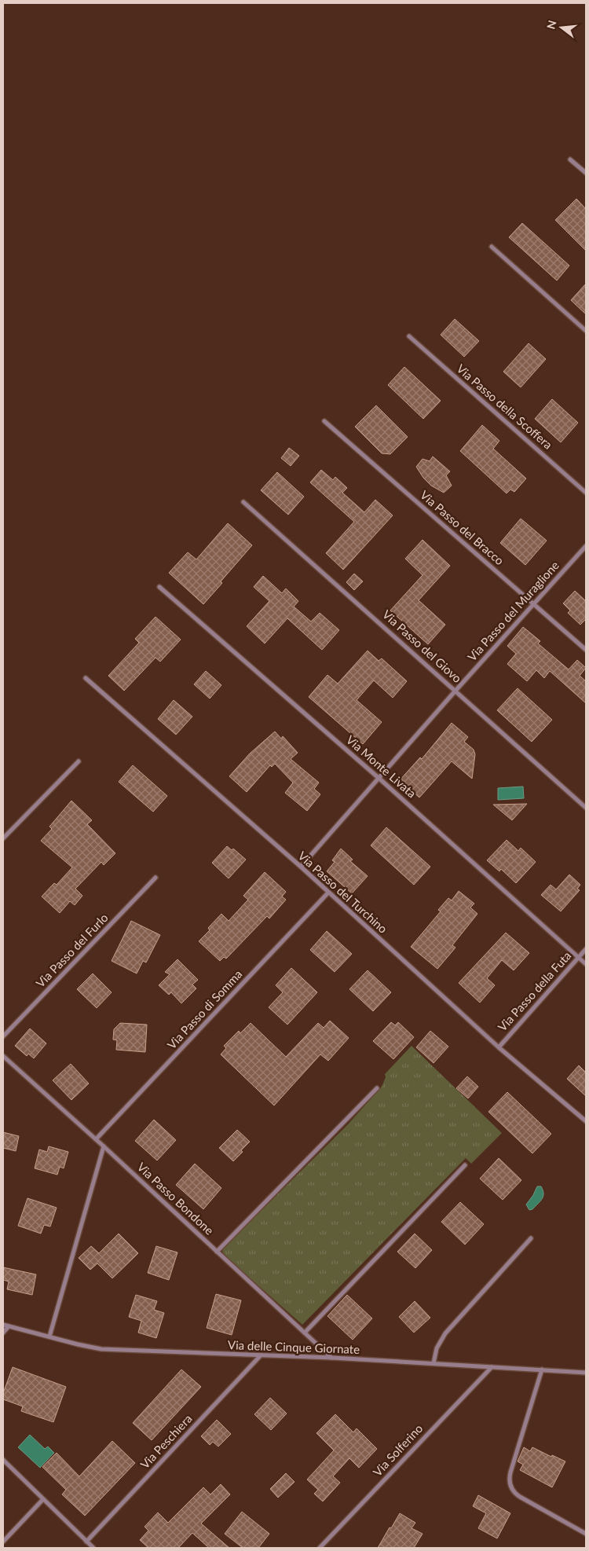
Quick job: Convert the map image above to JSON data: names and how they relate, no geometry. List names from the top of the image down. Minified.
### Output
{"streets":{"street":["Via Passo della Scoffera","Via Passo del Bracco","Via Passo del Muraglione","Via Passo del Giovo","Via Monte Livata","Via Passo del Turchino","Via Passo del Furlo","Via Passo della Futa","Via Passo di Somma","Via Passo Bondone","Via delle Cinque Giornate","Via Peschiera","Via Solferino"]},"crossings":[["Via Passo del Bracco","Via Passo del Muraglione"],["Via Passo del Muraglione","Via Passo del Giovo"],["Via Passo del Muraglione","Via Monte Livata"],["Via Passo del Muraglione","Via Passo del Turchino"],["Via Monte Livata","Via Passo della Futa"],["Via Passo del Turchino","Via Passo della Futa"],["Via Passo del Turchino","Via Passo di Somma"],["Via Passo di Somma","Via Passo Bondone"],["Via Passo Bondone","Via delle Cinque Giornate"],["Via delle Cinque Giornate","Via Peschiera"],["Via delle Cinque Giornate","Via Solferino"]],"north":"left"}
